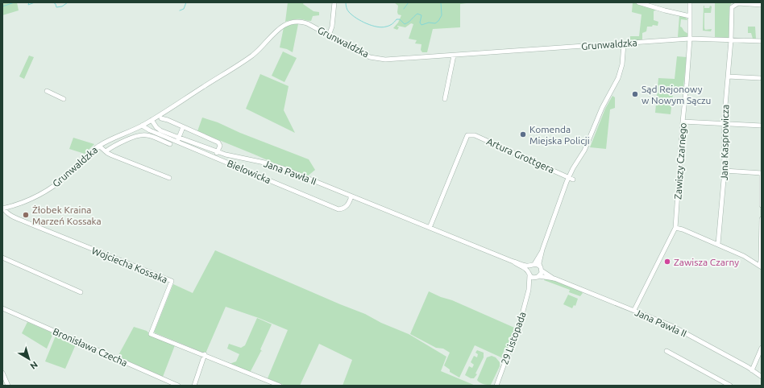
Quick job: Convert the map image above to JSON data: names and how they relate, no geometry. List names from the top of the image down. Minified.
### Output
{"streets":{"street":["Grunwaldzka","Jana Kasprowicza","Artura Grottgera","Zawiszy Czarnego","Bielowicka","Jana Pawła II","Wojciecha Kossaka","29 Listopada","Bronisława Czecha"]},"crossings":[["Grunwaldzka","Jana Kasprowicza"],["Grunwaldzka","Zawiszy Czarnego"],["Grunwaldzka","Bielowicka"],["Grunwaldzka","Jana Pawła II"],["Grunwaldzka","Wojciecha Kossaka"],["Artura Grottgera","Jana Pawła II"],["Zawiszy Czarnego","Jana Pawła II"],["Bielowicka","Jana Pawła II"],["Jana Pawła II","29 Listopada"]],"places":["Sąd Rejonowy w Nowym Sączu","Komenda Miejska Policji","Żłobek Kraina Marzeń Kossaka","Zawisza Czarny"],"north":"bottom right"}
